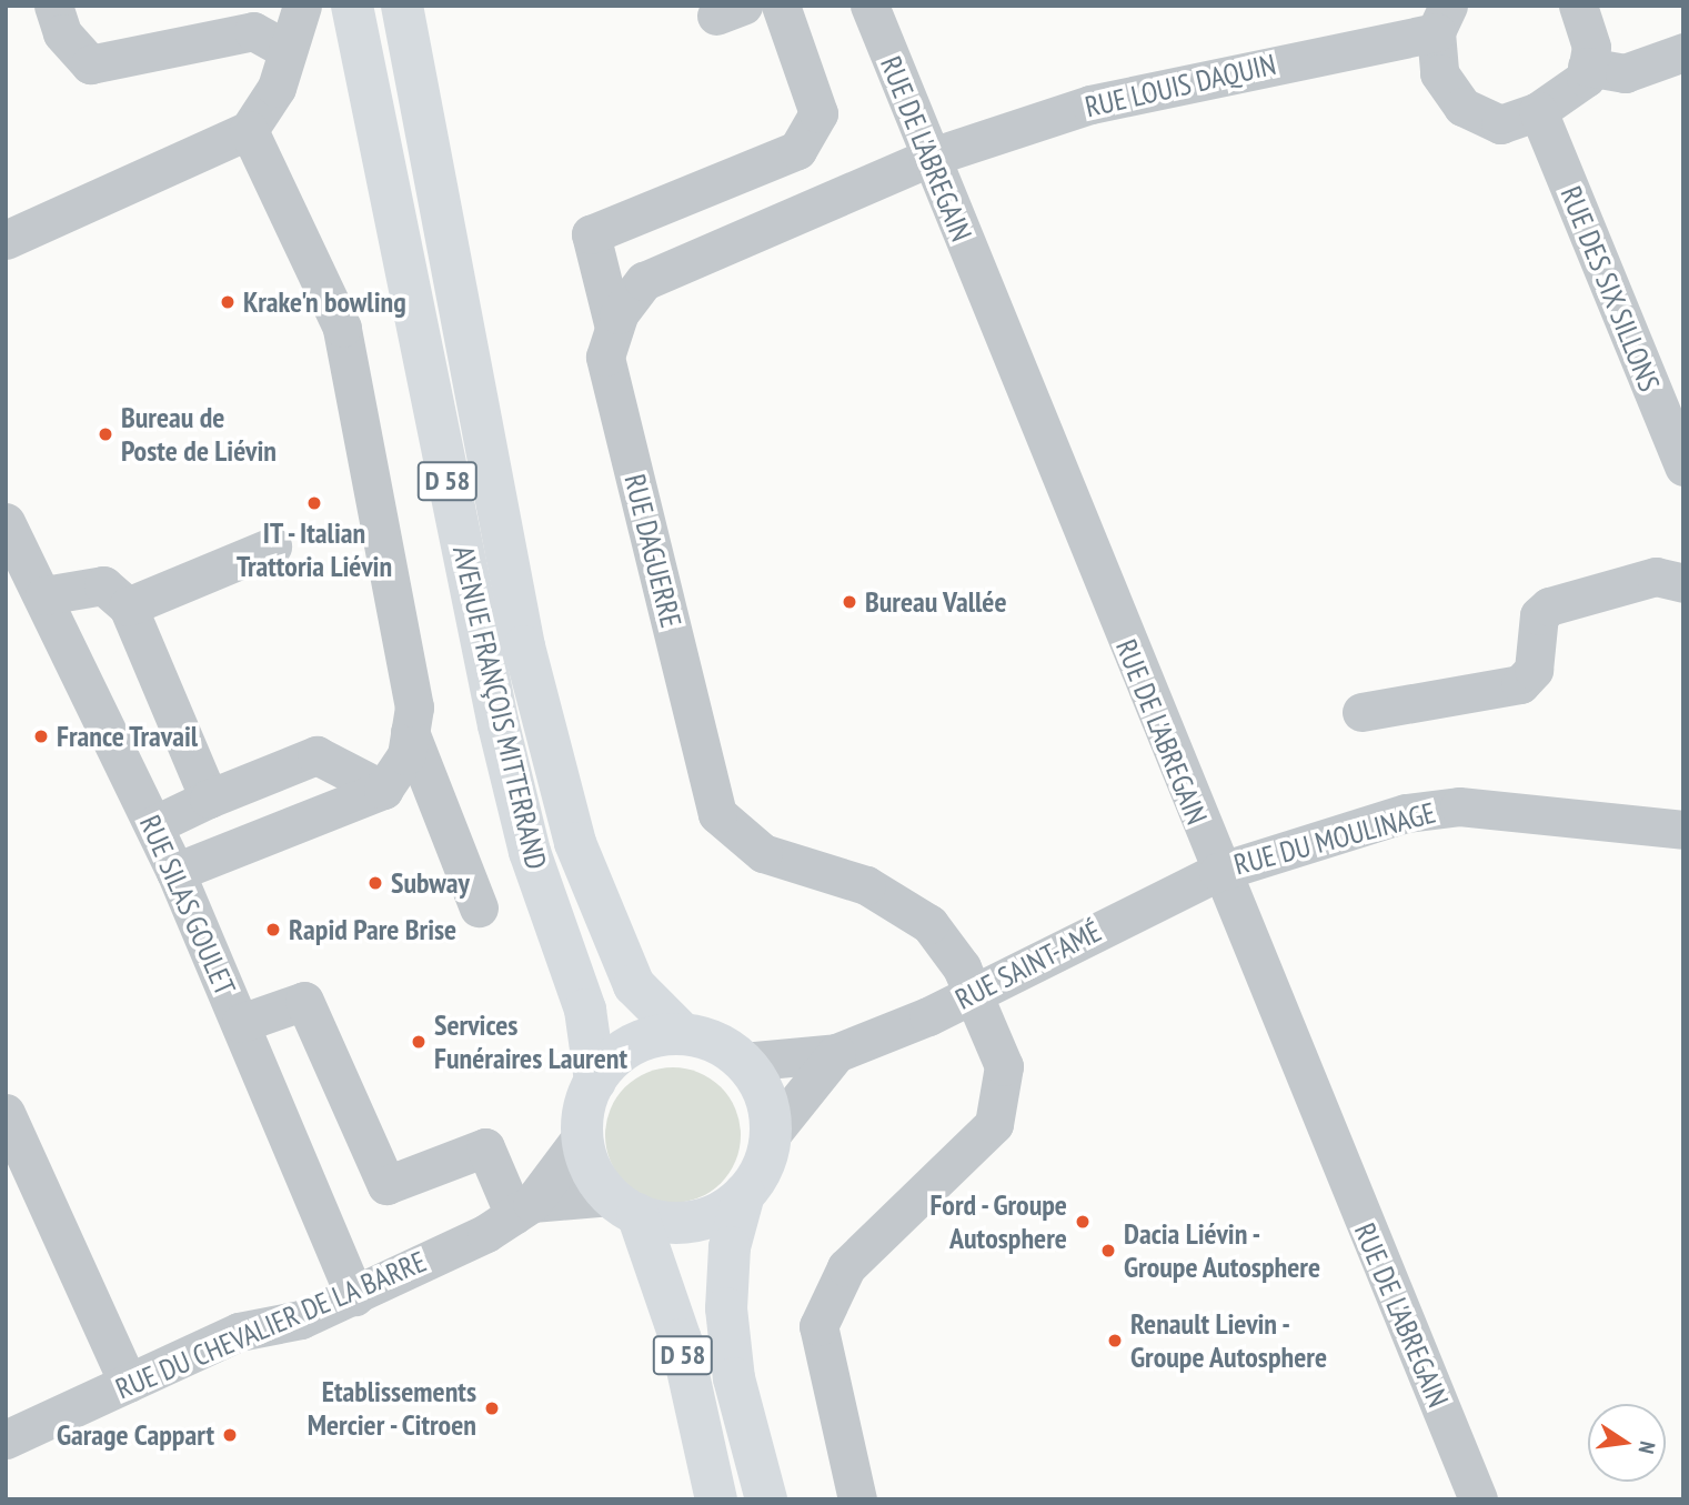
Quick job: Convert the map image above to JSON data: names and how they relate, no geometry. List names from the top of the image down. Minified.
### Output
{"streets":{"main road":["D 58","AVENUE FRANÇOIS MITTERRAND"],"street":["RUE LOUIS DAQUIN","RUE DE L'ABREGAIN","RUE DES SIX SILLONS","RUE DAGUERRE","RUE DU MOULINAGE","RUE SILAS GOULET","RUE SAINT-AMÉ","RUE DU CHEVALIER DE LA BARRE"]},"crossings":[["RUE LOUIS DAQUIN","RUE DE L'ABREGAIN"],["RUE LOUIS DAQUIN","RUE DAGUERRE"],["RUE DE L'ABREGAIN","RUE DAGUERRE"],["RUE DE L'ABREGAIN","RUE DU MOULINAGE"],["RUE DE L'ABREGAIN","RUE SAINT-AMÉ"],["D 58","AVENUE FRANÇOIS MITTERRAND"],["RUE DAGUERRE","RUE SAINT-AMÉ"],["RUE DU MOULINAGE","RUE SAINT-AMÉ"],["RUE SILAS GOULET","RUE DU CHEVALIER DE LA BARRE"]],"places":["Krake'n bowling","Bureau de Poste de Liévin","IT - Italian Trattoria Liévin","Bureau Vallée","France Travail","Subway","Rapid Pare Brise","Services Funéraires Laurent","Ford - Groupe Autosphere","Dacia Liévin - Groupe Autosphere","Renault Lievin - Groupe Autosphere","Etablissements Mercier - Citroen","Garage Cappart"],"north":"right"}
